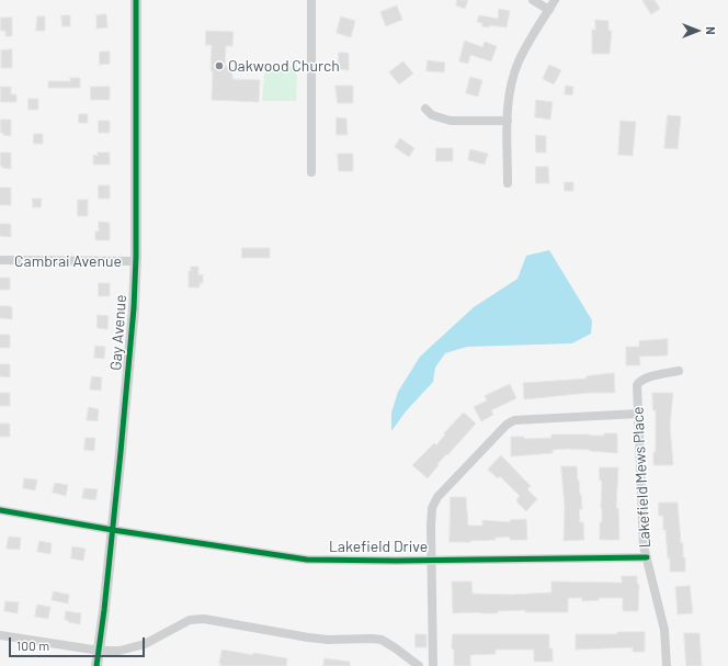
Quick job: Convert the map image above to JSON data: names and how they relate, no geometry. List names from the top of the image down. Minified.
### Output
{"streets":{"street":["Cambrai Avenue","Gay Avenue","Lakefield Mews Place","Lakefield Drive"]},"crossings":[["Cambrai Avenue","Gay Avenue"],["Gay Avenue","Lakefield Drive"],["Lakefield Mews Place","Lakefield Drive"]],"places":["Oakwood Church"],"scale_bar":"100 m","north":"right"}
